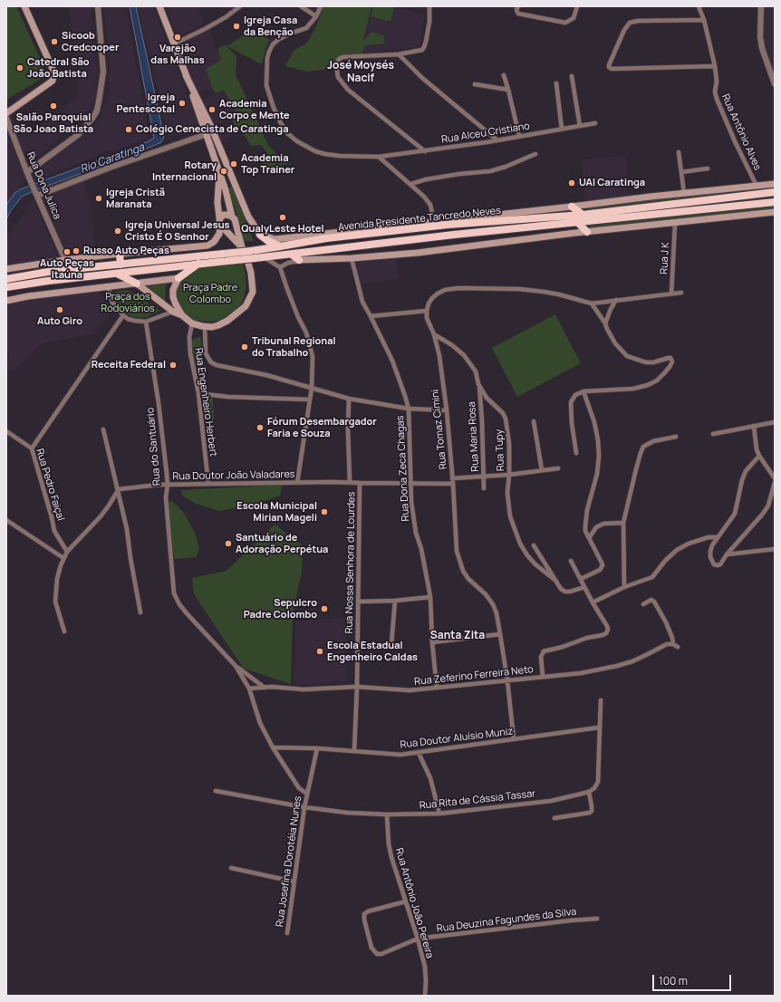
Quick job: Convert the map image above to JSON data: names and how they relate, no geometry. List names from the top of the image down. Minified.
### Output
{"streets":{"highway":["Avenida Presidente Tancredo Neves"],"street":["Rua Antônio Alves","Rua Alceu Cristiano","Rua Dona Julica","Rua J K","Rua Engenheiro Herbert","Rua Tomaz Cimini","Rua Maria Rosa","Rua do Santuário","Rua Tupy","Rua Dona Zeca Chagas","Rua Doutor João Valadares","Rua Pedro Faiçal","Rua Nossa Senhora de Lourdes","Rua Zeferino Ferreira Neto","Rua Doutor Aluísio Muniz","Rua Rita de Cássia Tassar","Rua Josefina Dorotéia Nunes","Rua Antônio João Pereira","Rua Deuzina Fagundes da Silva"]},"crossings":[["Rua Antônio Alves","Avenida Presidente Tancredo Neves"],["Rua Engenheiro Herbert","Rua Doutor João Valadares"],["Rua Tomaz Cimini","Rua Tupy"],["Rua Tomaz Cimini","Rua Doutor João Valadares"],["Rua Tomaz Cimini","Rua Zeferino Ferreira Neto"],["Rua Tomaz Cimini","Rua Doutor Aluísio Muniz"],["Rua Maria Rosa","Rua Tupy"],["Rua do Santuário","Rua Doutor João Valadares"],["Rua Dona Zeca Chagas","Rua Doutor João Valadares"],["Rua Dona Zeca Chagas","Rua Zeferino Ferreira Neto"],["Rua Doutor João Valadares","Rua Nossa Senhora de Lourdes"],["Rua Nossa Senhora de Lourdes","Rua Zeferino Ferreira Neto"],["Rua Nossa Senhora de Lourdes","Rua Doutor Aluísio Muniz"],["Rua Doutor Aluísio Muniz","Rua Josefina Dorotéia Nunes"],["Rua Rita de Cássia Tassar","Rua Josefina Dorotéia Nunes"],["Rua Rita de Cássia Tassar","Rua Antônio João Pereira"],["Rua Antônio João Pereira","Rua Deuzina Fagundes da Silva"]],"districts":["José Moysés Nacif","Santa Zita"],"water":["Rio Caratinga"],"parks":["Praça Padre Colombo","Praça dos Rodoviários"],"places":["Igreja Casa da Benção","Varejão das Malhas","Sicoob Credcooper","Catedral São João Batista","Igreja Pentescotal","Salão Paroquial São Joao Batista","Academia Corpo e Mente","Colégio Cenecista de Caratinga","Academia Top Trainer","Rotary Internacional","UAI Caratinga","Igreja Cristã Maranata","QualyLeste Hotel","Igreja Universal Jesus Cristo É O Senhor","Russo Auto Peças","Auto Peças Itaúna","Auto Giro","Tribunal Regional do Trabalho","Receita Federal","Fórum Desembargador Faria e Souza","Escola Municipal Mirian Mageli","Santuário de Adoração Perpétua","Sepulcro Padre Colombo","Escola Estadual Engenheiro Caldas"],"scale_bar":"100 m"}
